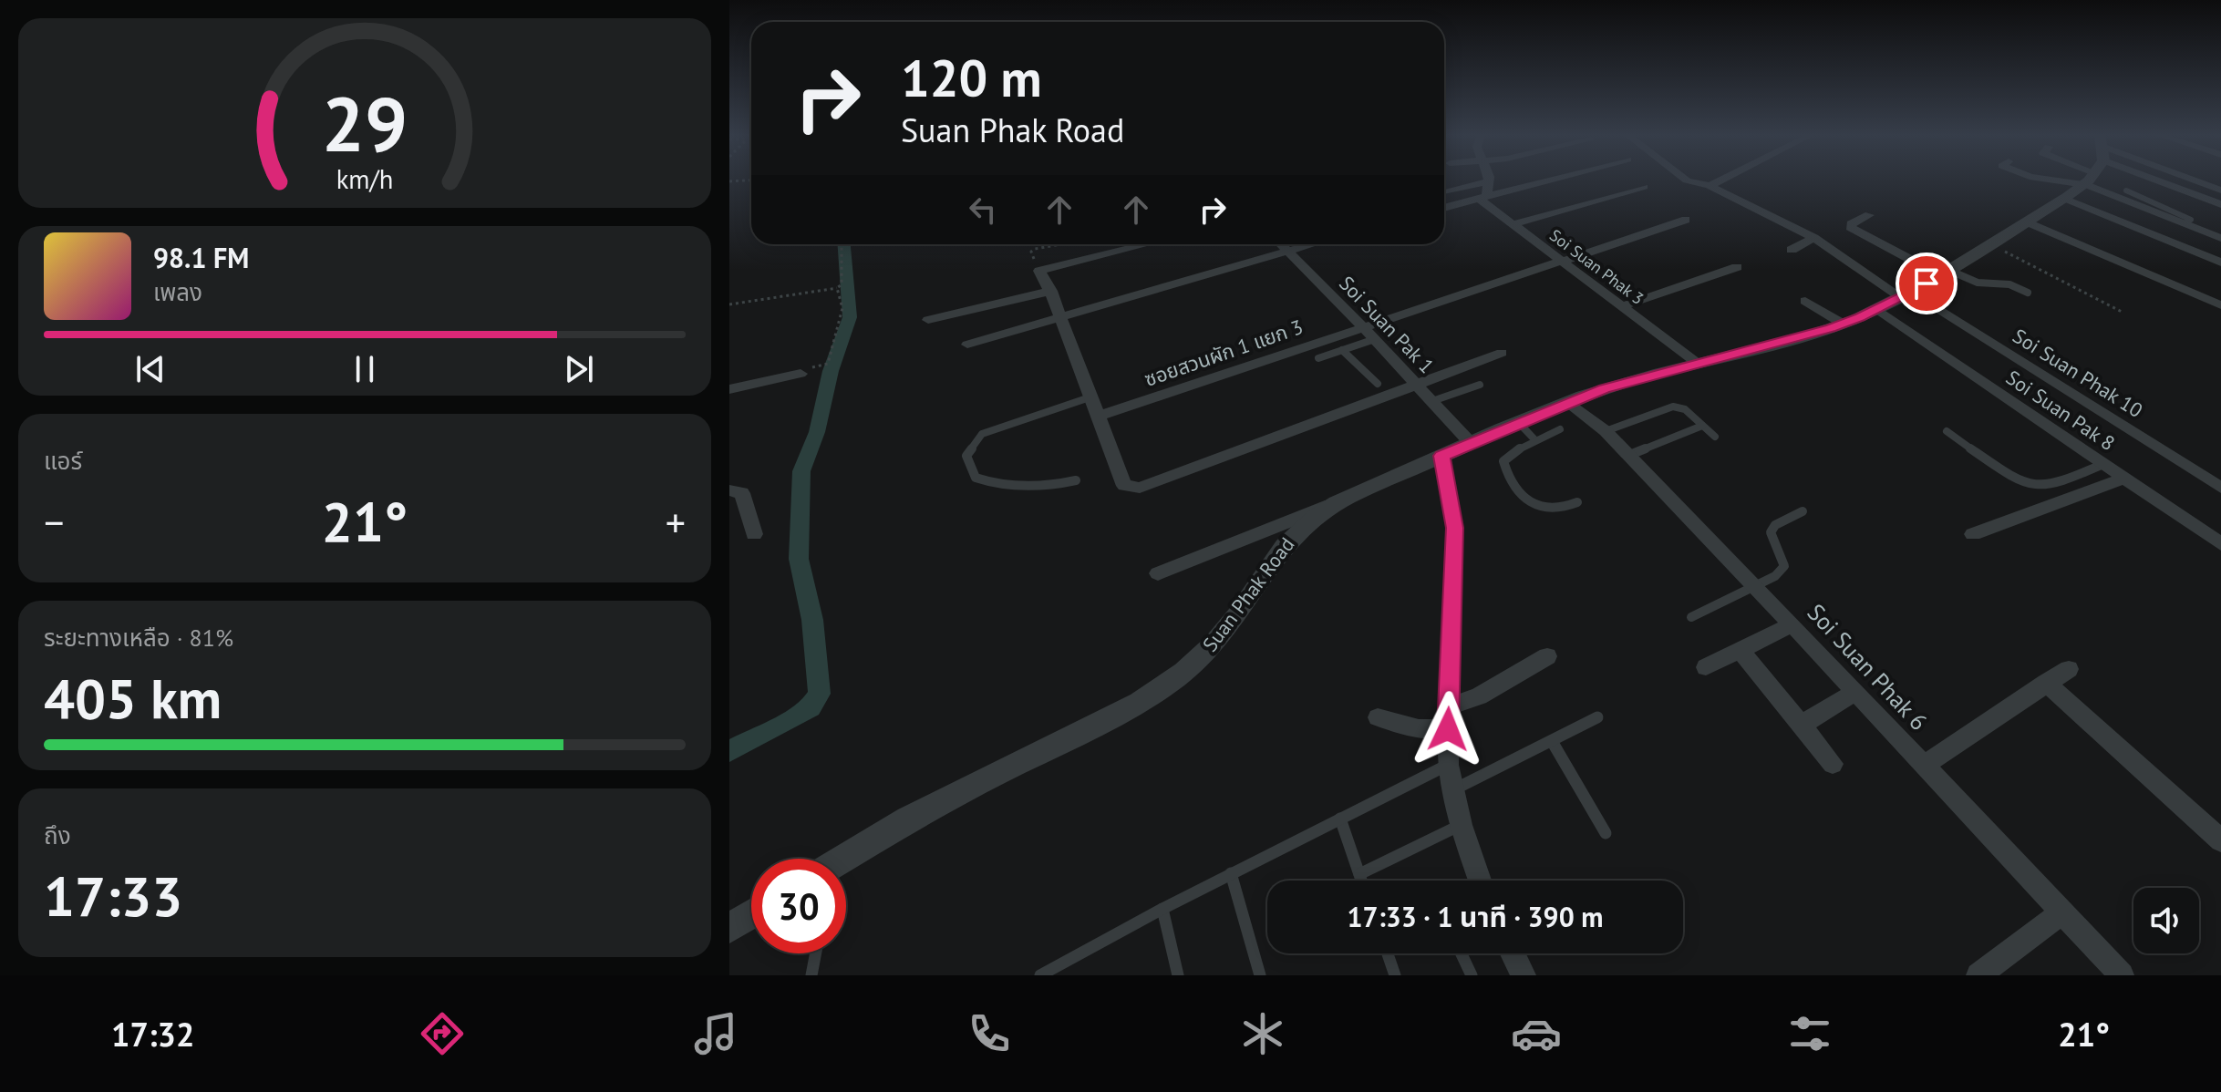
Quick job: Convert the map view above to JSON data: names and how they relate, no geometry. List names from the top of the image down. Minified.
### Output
{"streets":{"street":["Soi Suan Phak 3","Soi Suan Pak 1","ซอยสวนผัก 1 แยก 3","Soi Suan Phak 10","Soi Suan Pak 8","Suan Phak Road","Soi Suan Phak 6"]},"crossings":[["Soi Suan Phak 3","ซอยสวนผัก 1 แยก 3"],["Soi Suan Phak 3","Suan Phak Road"],["Soi Suan Pak 1","ซอยสวนผัก 1 แยก 3"],["Soi Suan Pak 1","Suan Phak Road"],["Soi Suan Phak 10","Suan Phak Road"],["Soi Suan Pak 8","Suan Phak Road"],["Suan Phak Road","Soi Suan Phak 6"]],"page":{"turn":["120 m","Suan Phak Road"],"song":["98.1 FM","เพลง"],"tile":["แอร์",["ระยะทางเหลือ · 81%","405 km"],["ถึง","17:33"]],"heat":["−","21°","+"],"limit":"30","trip":"17:33 · 1 นาที · 390 m","tabs":["17:32","21°"],"gauge":["29","km/h"]}}
